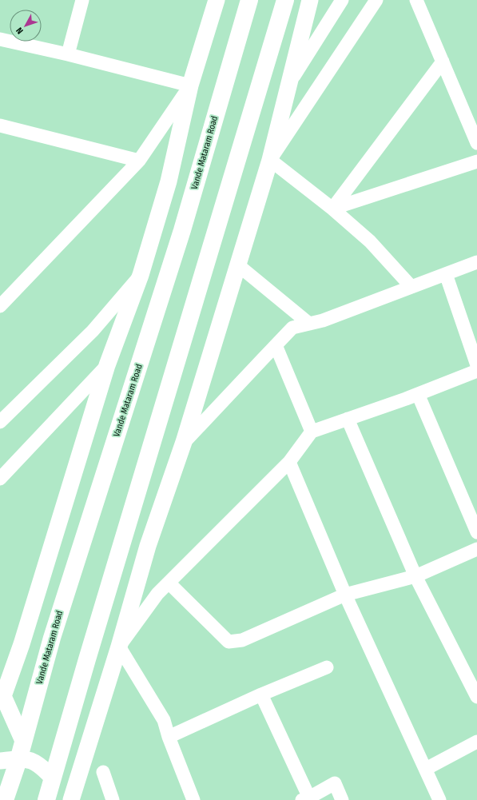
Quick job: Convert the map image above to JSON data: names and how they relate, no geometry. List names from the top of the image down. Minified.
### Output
{"streets":{"main road":["Vande Mataram Road"]},"north":"bottom left"}
